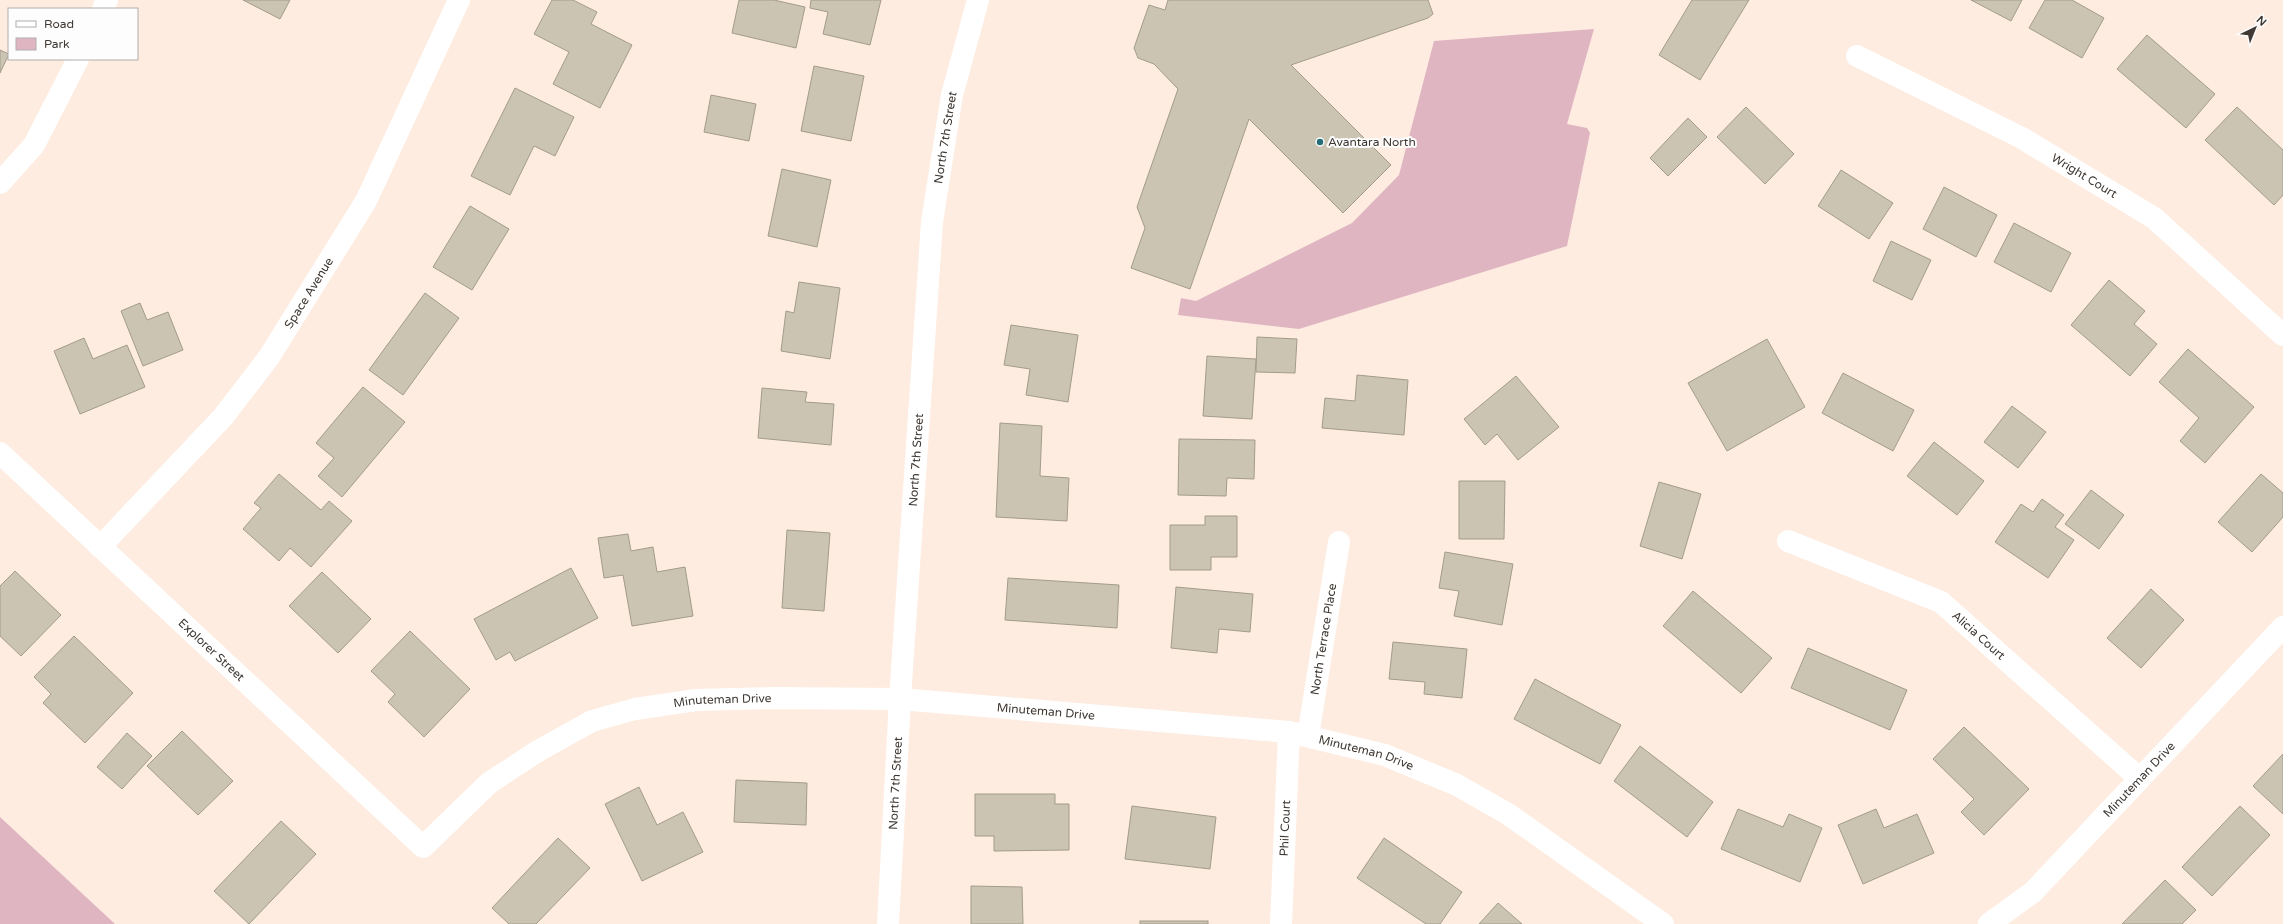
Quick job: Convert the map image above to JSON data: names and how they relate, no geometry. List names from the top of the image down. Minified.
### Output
{"streets":{"street":["North 7th Street","Wright Court","Space Avenue","Alicia Court","North Terrace Place","Explorer Street","Minuteman Drive","Phil Court"]},"crossings":[["North 7th Street","Minuteman Drive"],["Space Avenue","Explorer Street"],["Alicia Court","Minuteman Drive"],["North Terrace Place","Minuteman Drive"],["North Terrace Place","Phil Court"],["Explorer Street","Minuteman Drive"],["Minuteman Drive","Phil Court"]],"places":["Avantara North"],"legend":["Road","Park"],"north":"top right"}
